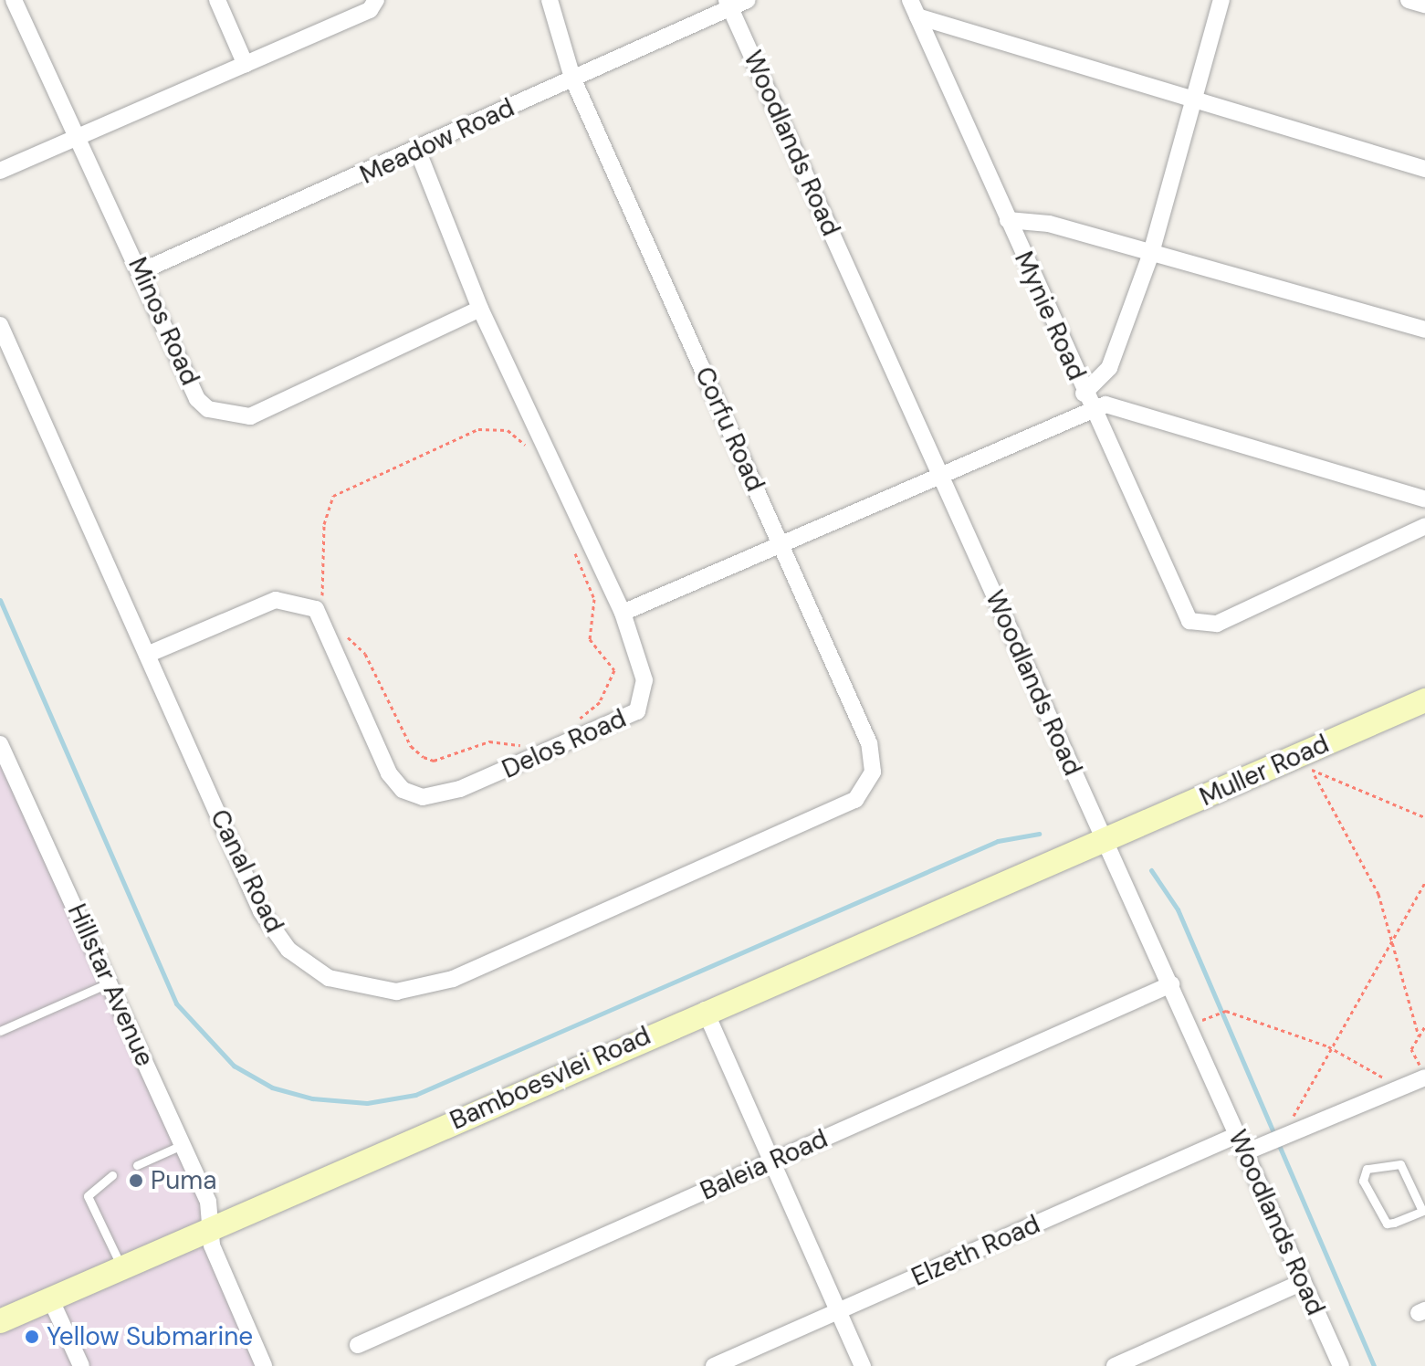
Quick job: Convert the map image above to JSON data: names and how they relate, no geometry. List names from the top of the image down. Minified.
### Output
{"streets":{"street":["Meadow Road","Woodlands Road","Mynie Road","Minos Road","Corfu Road","Delos Road","Muller Road","Canal Road","Hillstar Avenue","Bamboesvlei Road","Baleia Road","Elzeth Road"]},"crossings":[["Meadow Road","Woodlands Road"],["Meadow Road","Minos Road"],["Meadow Road","Corfu Road"],["Meadow Road","Delos Road"],["Woodlands Road","Muller Road"],["Woodlands Road","Bamboesvlei Road"],["Woodlands Road","Baleia Road"],["Woodlands Road","Elzeth Road"],["Minos Road","Delos Road"],["Corfu Road","Canal Road"],["Muller Road","Bamboesvlei Road"],["Hillstar Avenue","Bamboesvlei Road"]],"places":["Puma","Yellow Submarine"]}
